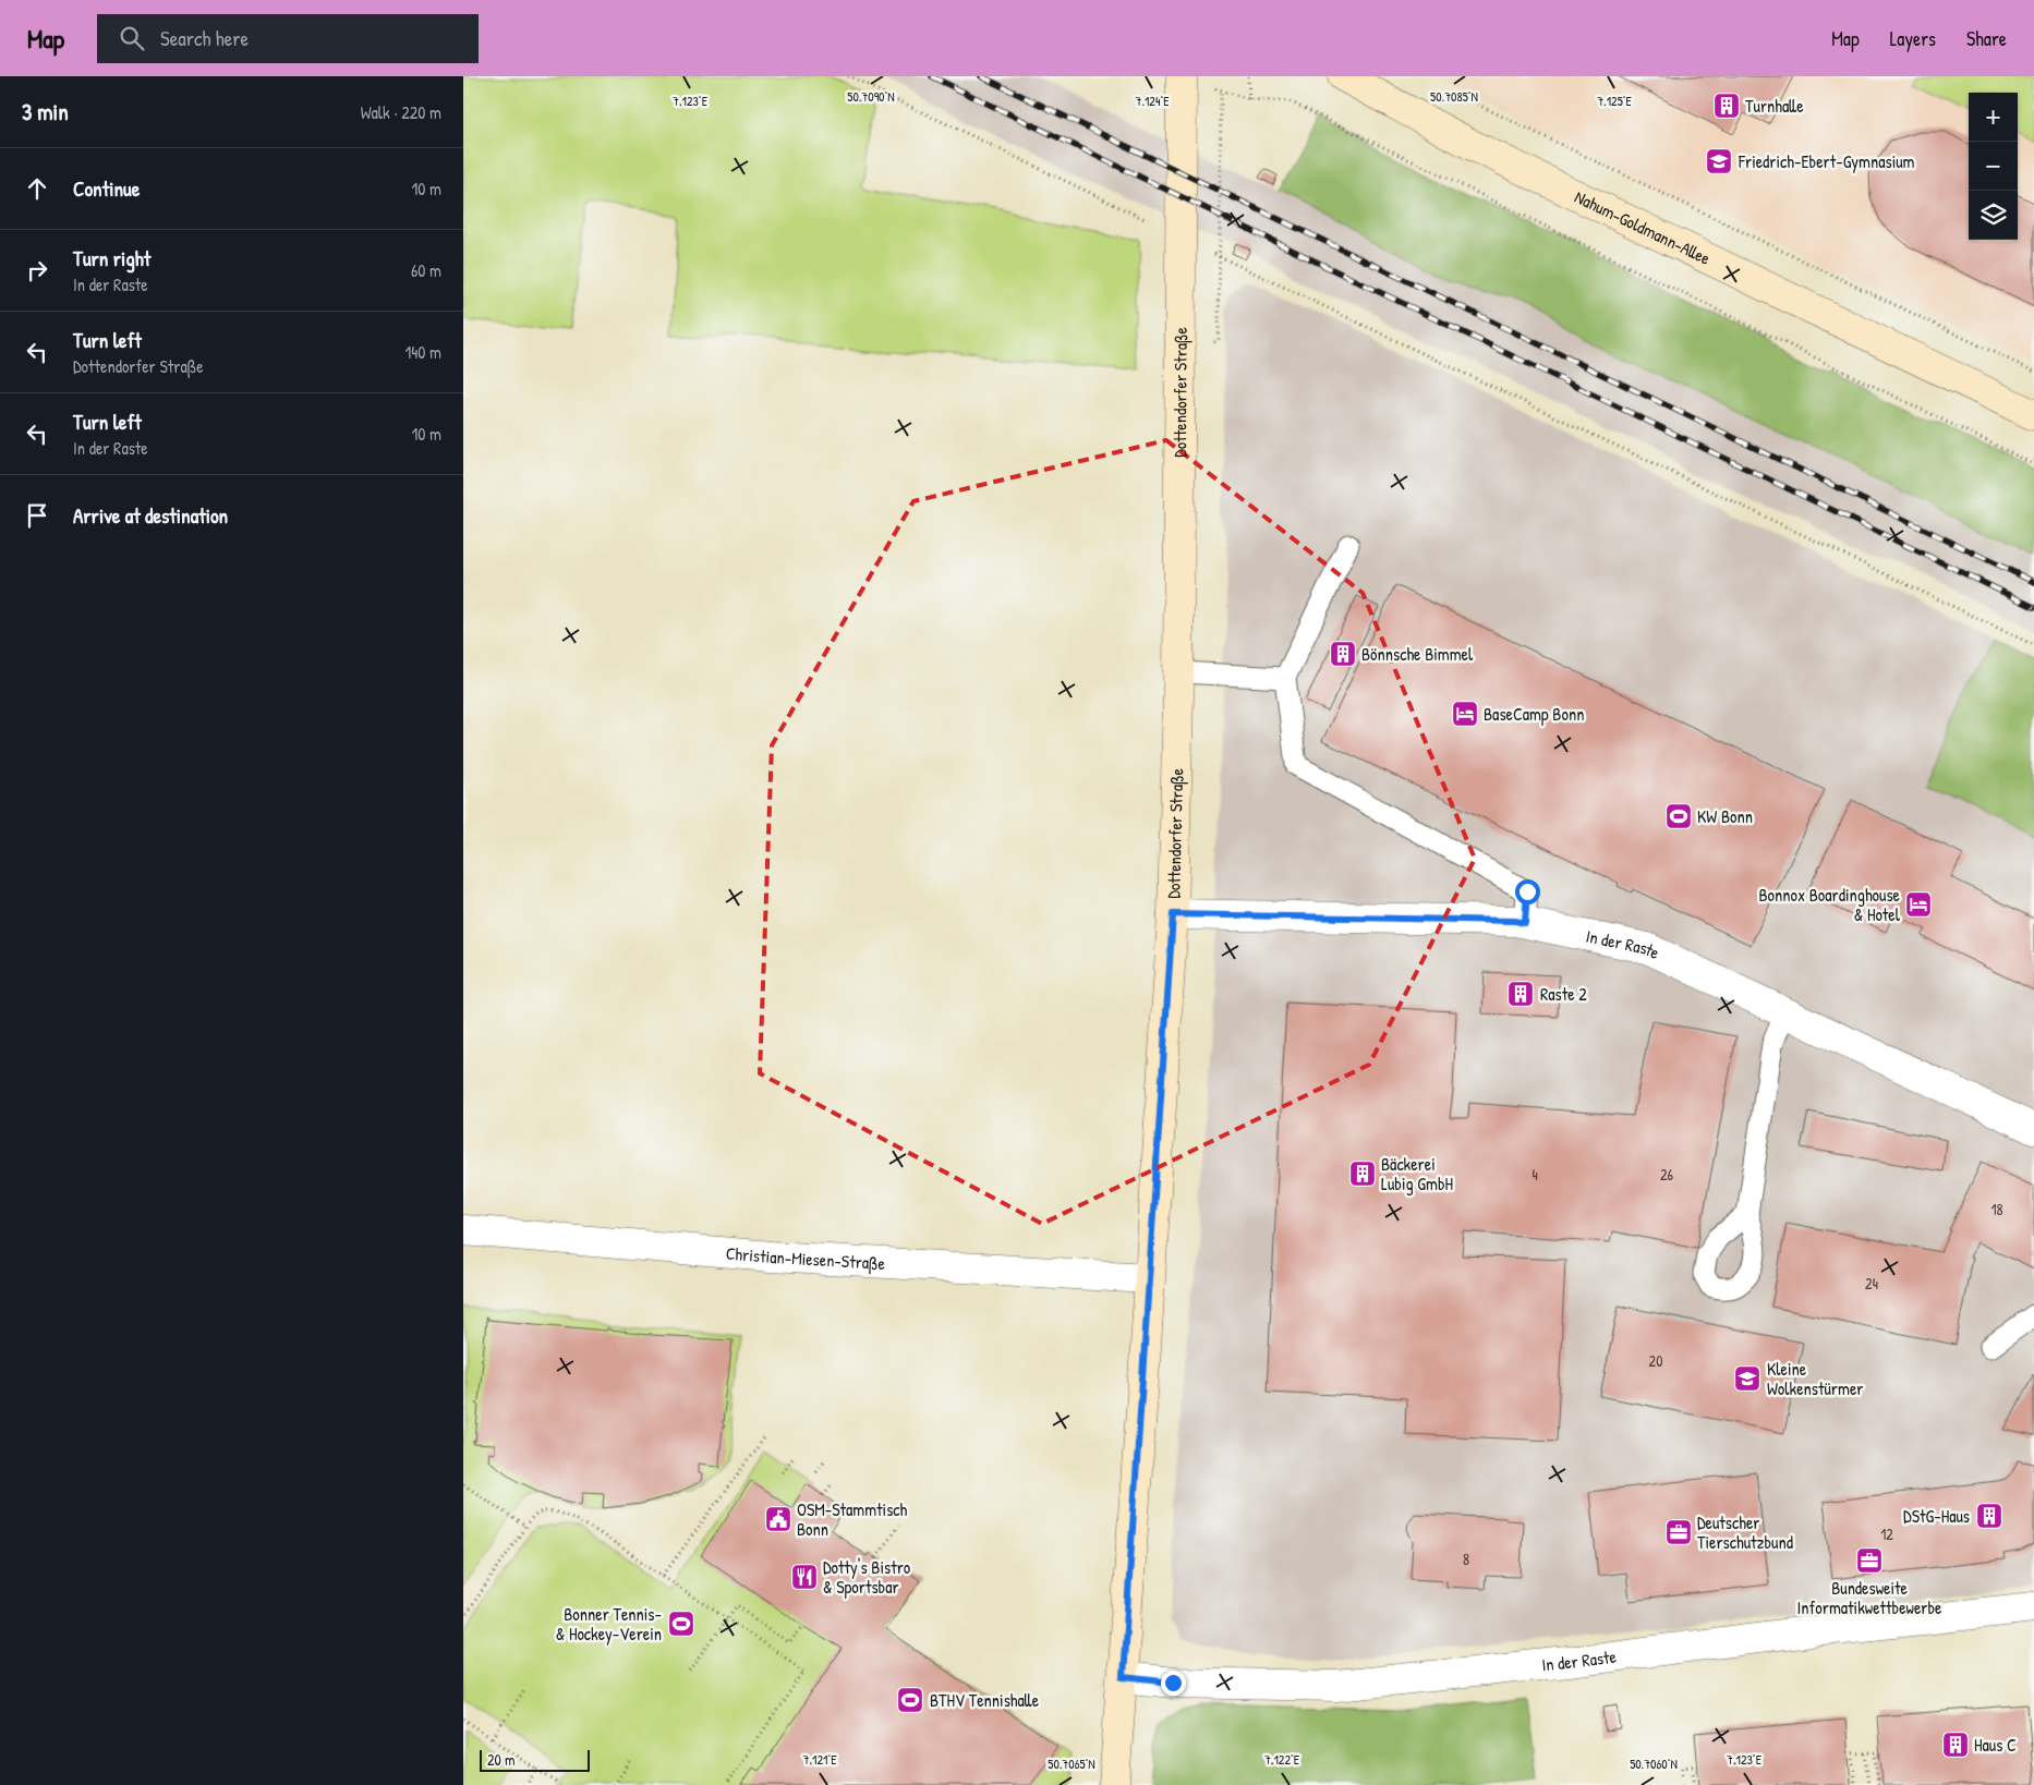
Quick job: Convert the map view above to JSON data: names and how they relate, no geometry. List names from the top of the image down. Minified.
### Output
{"streets":{"main road":["Nahum-Goldmann-Allee","Dottendorfer Straße"],"street":["In der Raste","Christian-Miesen-Straße"]},"crossings":[["Dottendorfer Straße","In der Raste"],["Dottendorfer Straße","Christian-Miesen-Straße"]],"places":{"building":["Turnhalle","Bönnsche Bimmel","Raste 2","Bäckerei Lubig GmbH","DStG-Haus","Haus C"],"school or university":["Friedrich-Ebert-Gymnasium","Kleine Wolkenstürmer"],"hotel":["BaseCamp Bonn","Bonnox Boardinghouse & Hotel"],"sports":["KW Bonn","Bonner Tennis- & Hockey-Verein","BTHV Tennishalle"],"public building":["OSM-Stammtisch Bonn"],"office":["Deutscher Tierschutzbund","Bundesweite Informatikwettbewerbe"],"restaurant":["Dotty's Bistro & Sportsbar"]},"house_numbers":["4","26","18","24","20","12","8"],"scale_bar":"20 m","page":{"header":"Map","search":"Search here","nav":["Map","Layers","Share"],"heading":["3 min","Walk · 220 m"],"map_buttons":["+","−"],"list":[["Continue","10 m"],["Turn right","In der Raste","60 m"],["Turn left","Dottendorfer Straße","140 m"],["Turn left","In der Raste","10 m"],"Arrive at destination"],"scale":"20 m"},"coordinates":["50.7090°N","50.7085°N","7.123°E","7.125°E","7.124°E","7.121°E","7.122°E","50.7065°N","50.7060°N"]}
